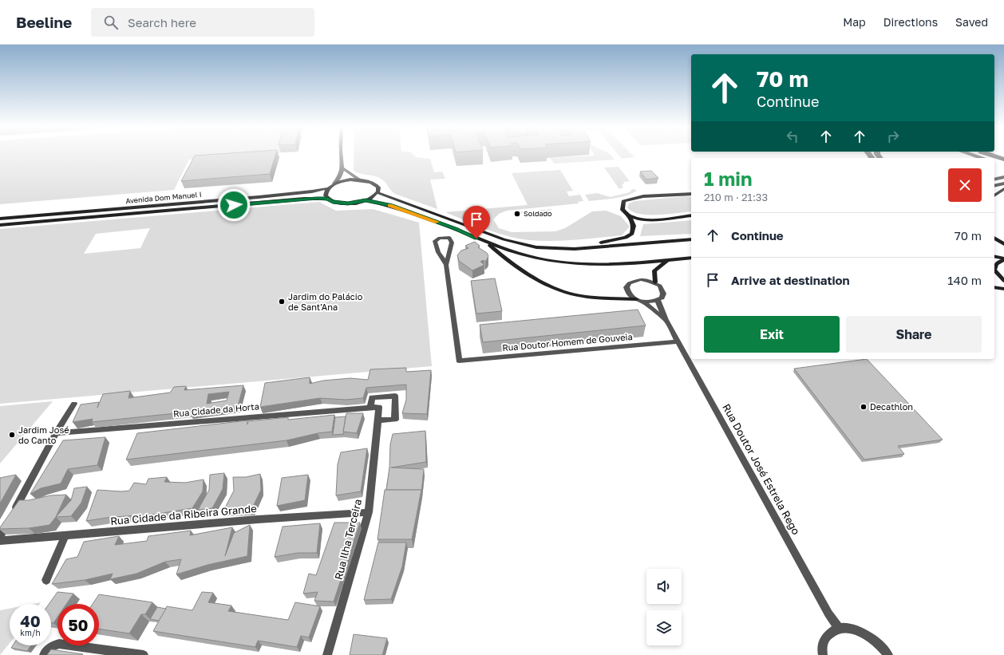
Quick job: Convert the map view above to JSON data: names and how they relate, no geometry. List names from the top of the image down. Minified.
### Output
{"streets":{"main road":["Avenida Dom Manuel I"],"street":["Rua Doutor Homem de Gouveia","Rua Cidade da Horta","Rua Doutor José Estrela Rego","Rua Cidade da Ribeira Grande","Rua Ilha Terceira"]},"crossings":[["Rua Doutor Homem de Gouveia","Rua Doutor José Estrela Rego"],["Rua Cidade da Horta","Rua Ilha Terceira"],["Rua Cidade da Ribeira Grande","Rua Ilha Terceira"]],"places":["Soldado","Jardim do Palácio de Sant'Ana","Decathlon","Jardim José do Canto"],"page":{"header":"Beeline","search":"Search here","nav":["Map","Directions","Saved"],"turn":["70 m","Continue"],"heading":["1 min","210 m · 21:33"],"list":[{"name":"Continue","value":"70 m"},{"name":"Arrive at destination","value":"140 m"}],"buttons":["Exit","Share"],"speed":"40 km/h","limit":"50"}}
